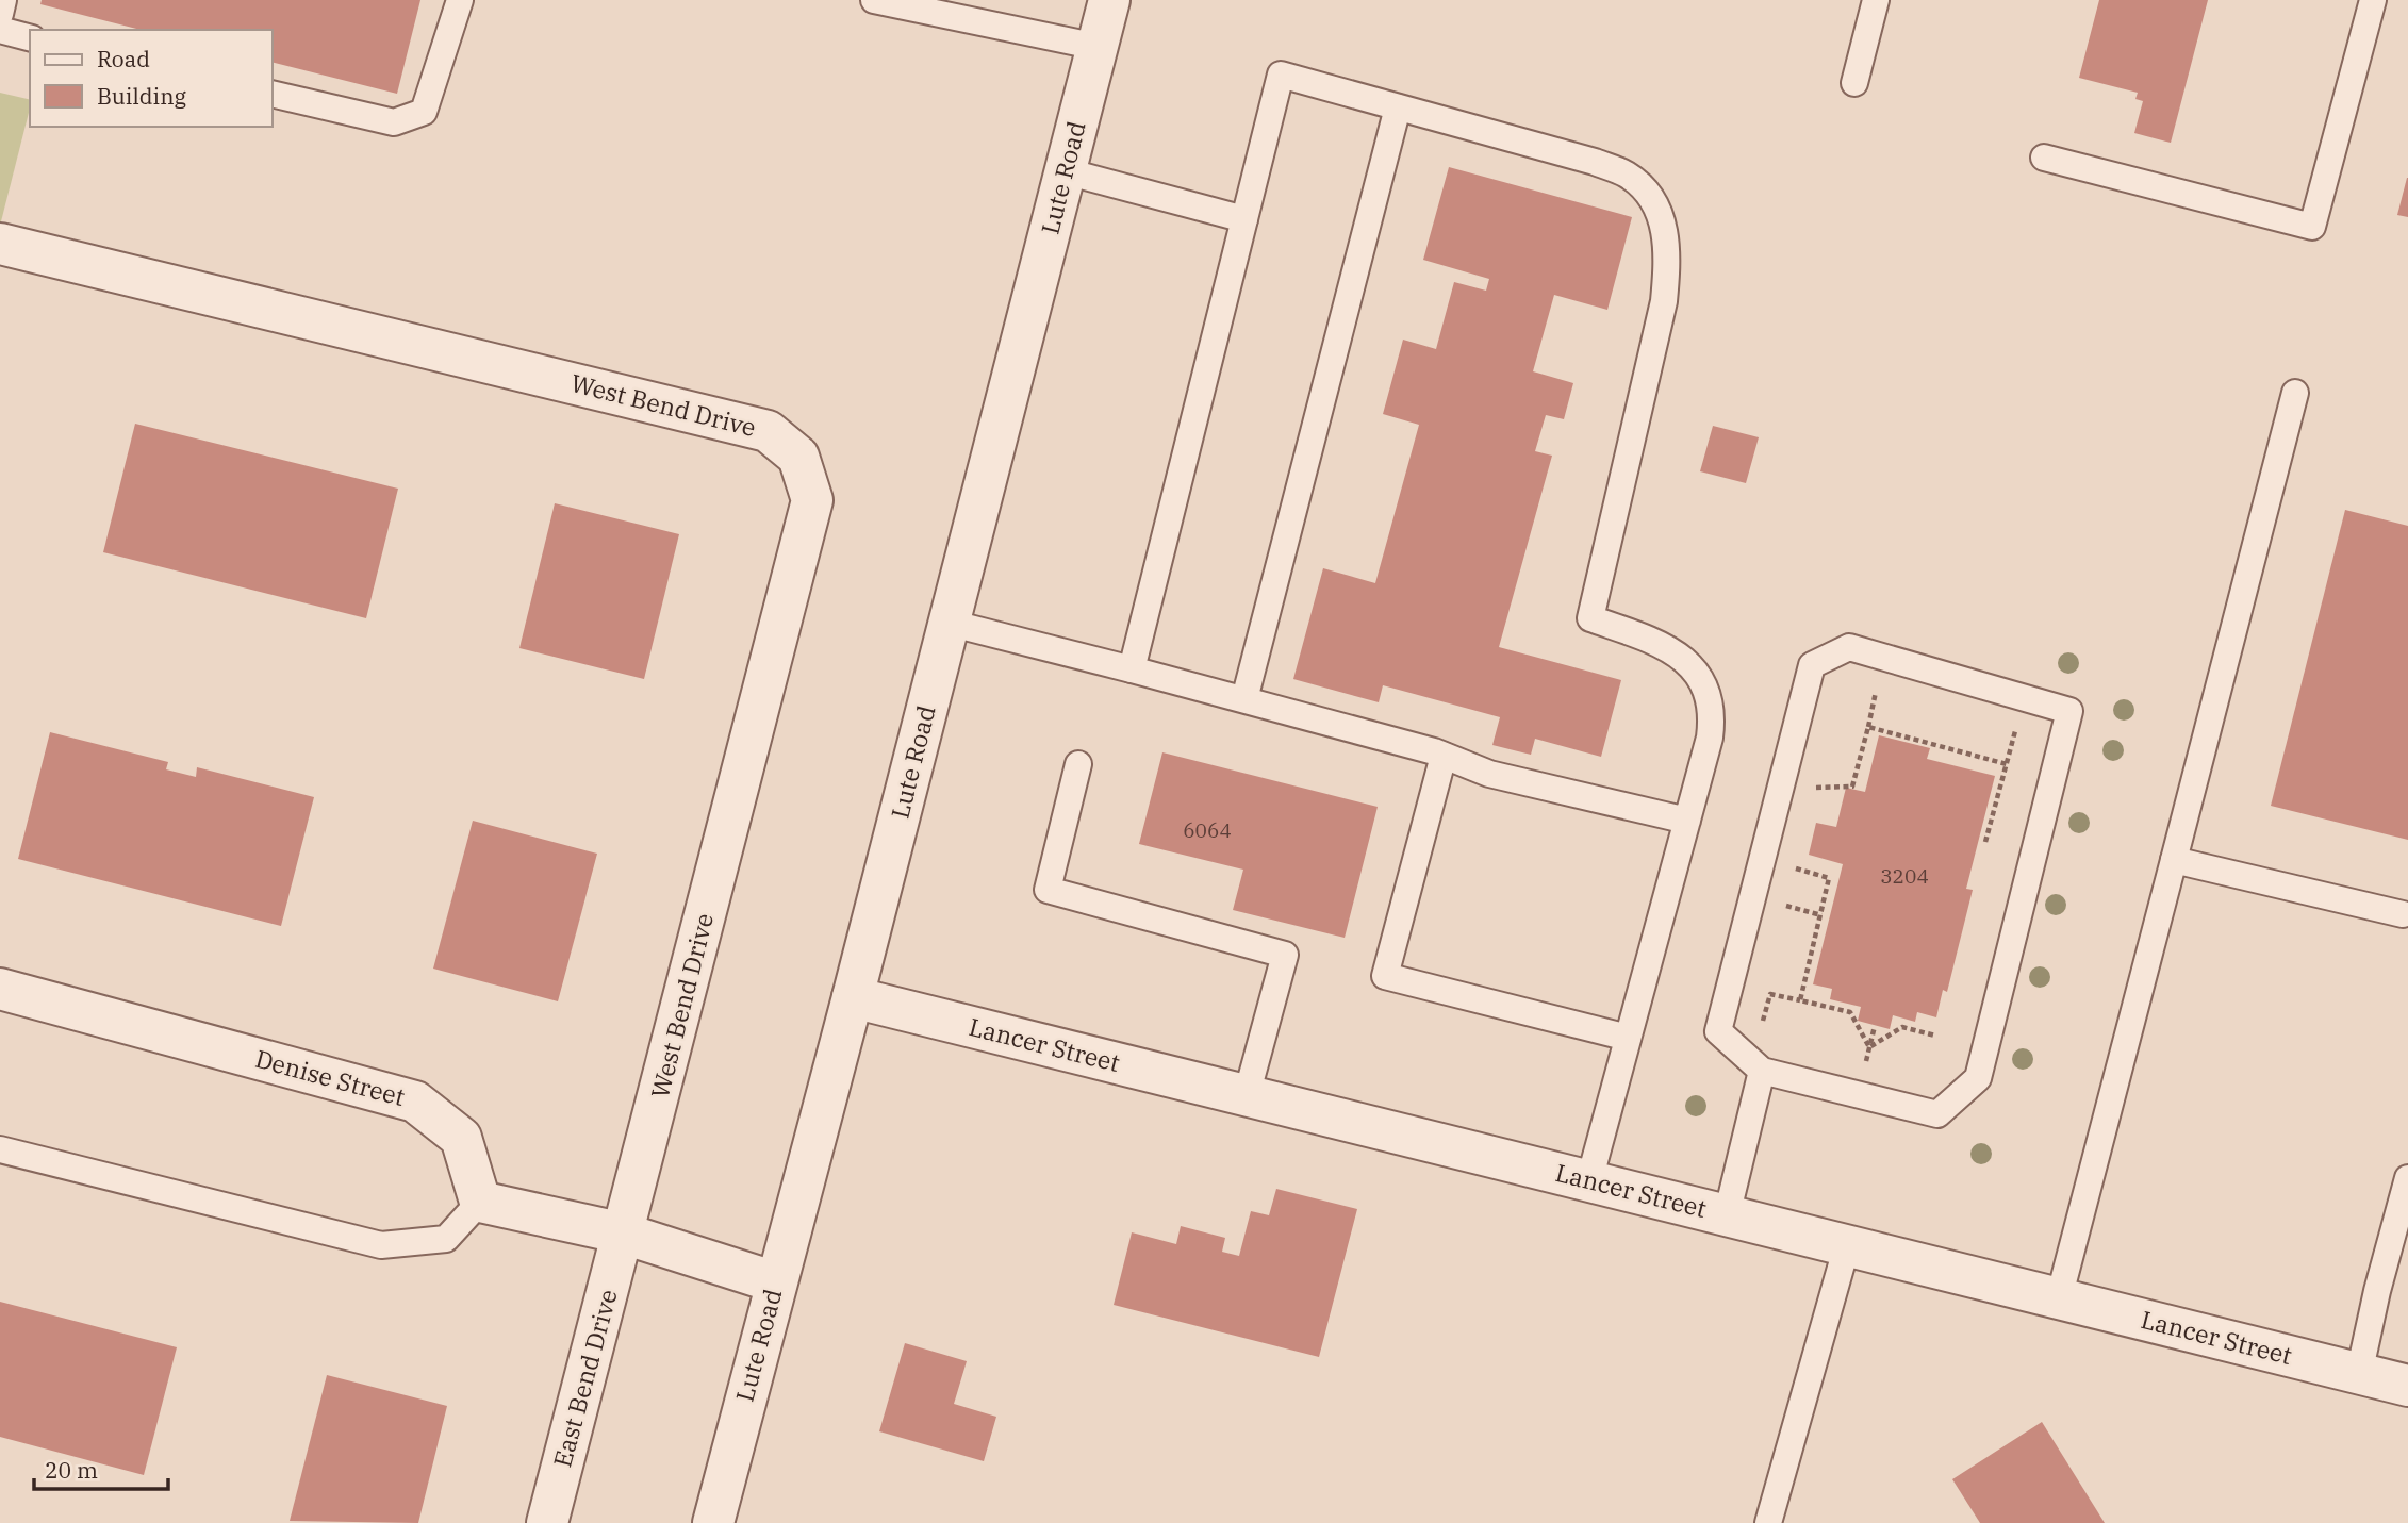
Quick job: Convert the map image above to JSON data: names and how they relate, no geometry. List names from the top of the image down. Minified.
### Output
{"streets":{"street":["Lute Road","West Bend Drive","Lancer Street","Denise Street","East Bend Drive"]},"crossings":[["Lute Road","Lancer Street"],["West Bend Drive","East Bend Drive"]],"house_numbers":["6064","3204"],"legend":["Road","Building"],"scale_bar":"20 m"}
